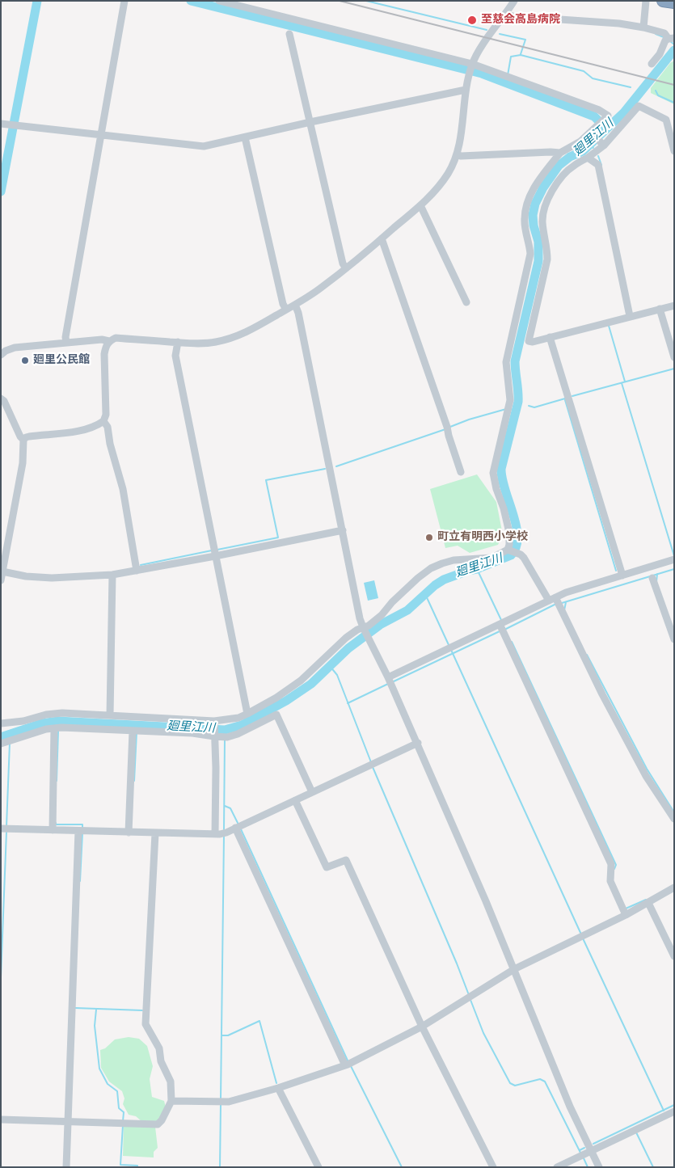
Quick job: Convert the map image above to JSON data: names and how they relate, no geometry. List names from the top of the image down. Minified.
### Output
{"water":["廻里江川"],"places":["至慈会高島病院","廻里公民館","町立有明西小学校"]}
